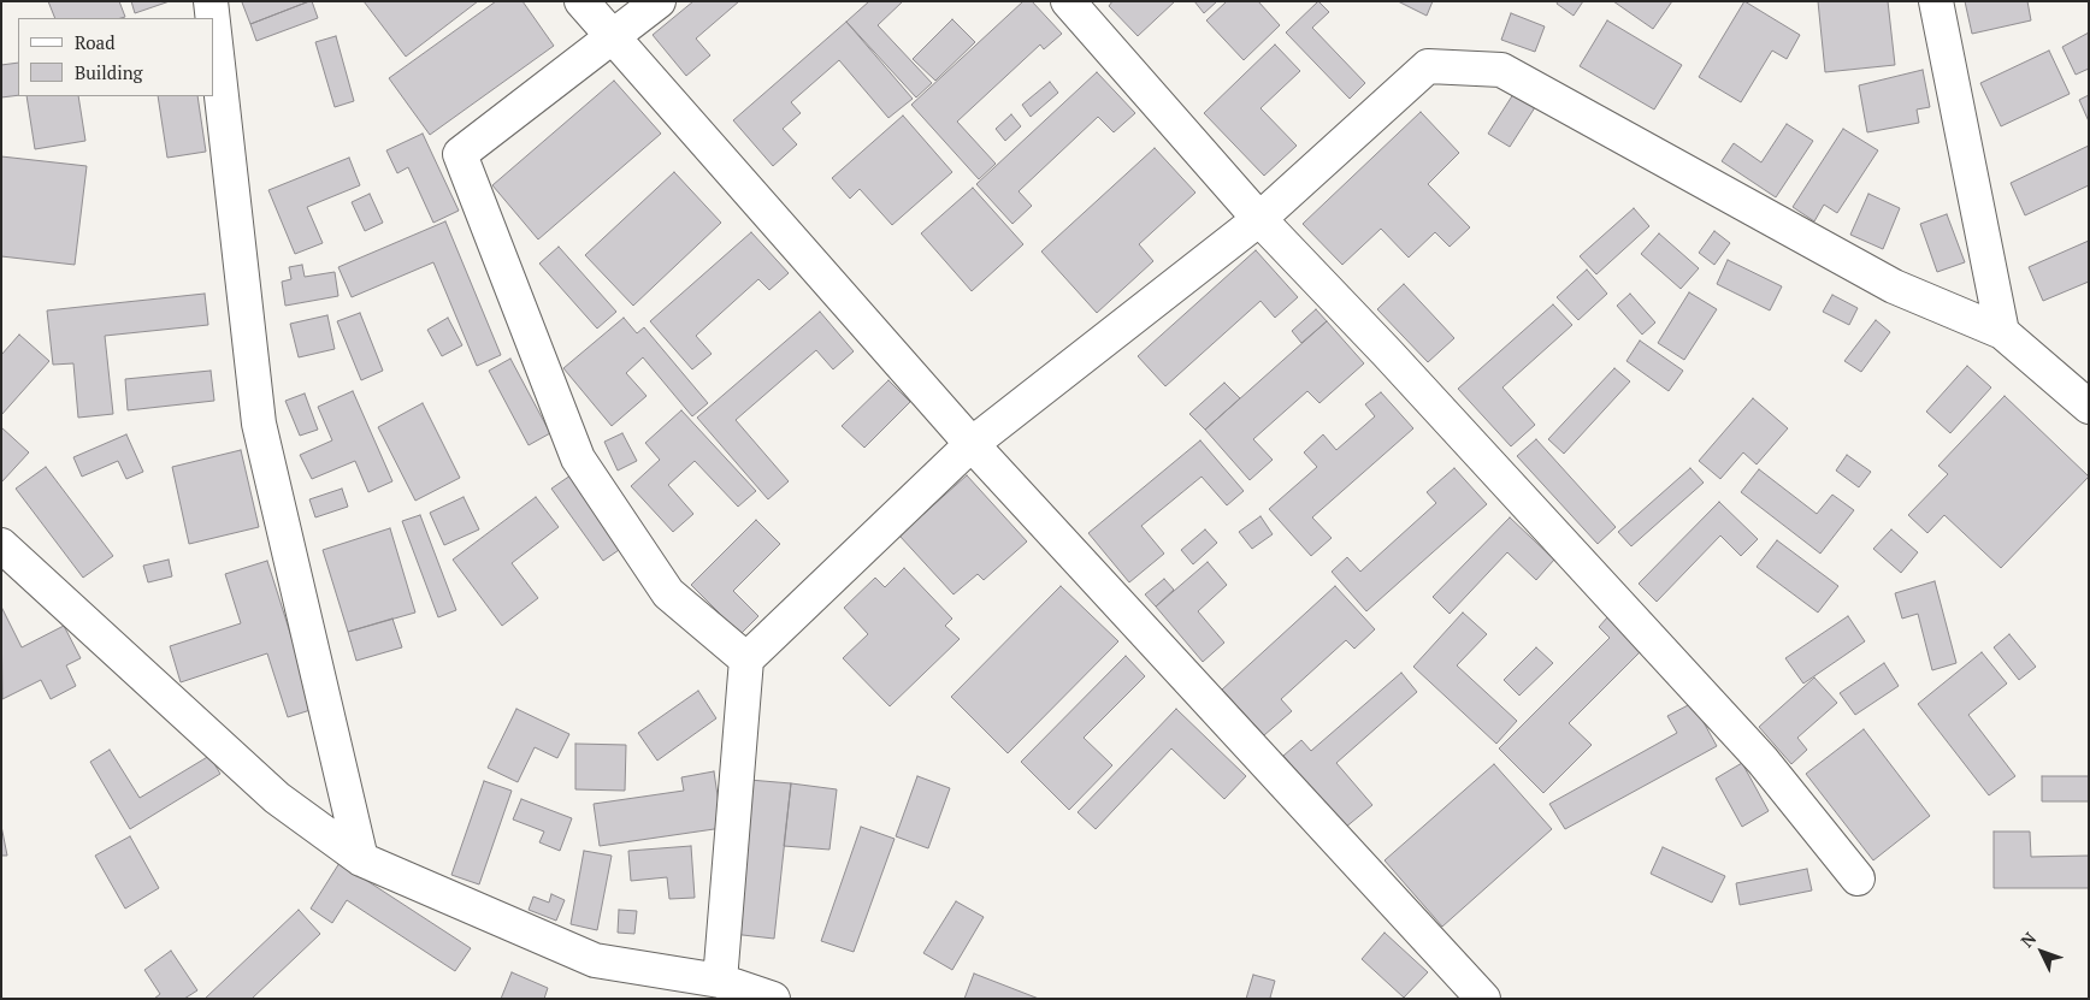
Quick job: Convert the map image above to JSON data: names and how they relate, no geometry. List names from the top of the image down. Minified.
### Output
{"legend":["Road","Building"],"north":"top left"}
